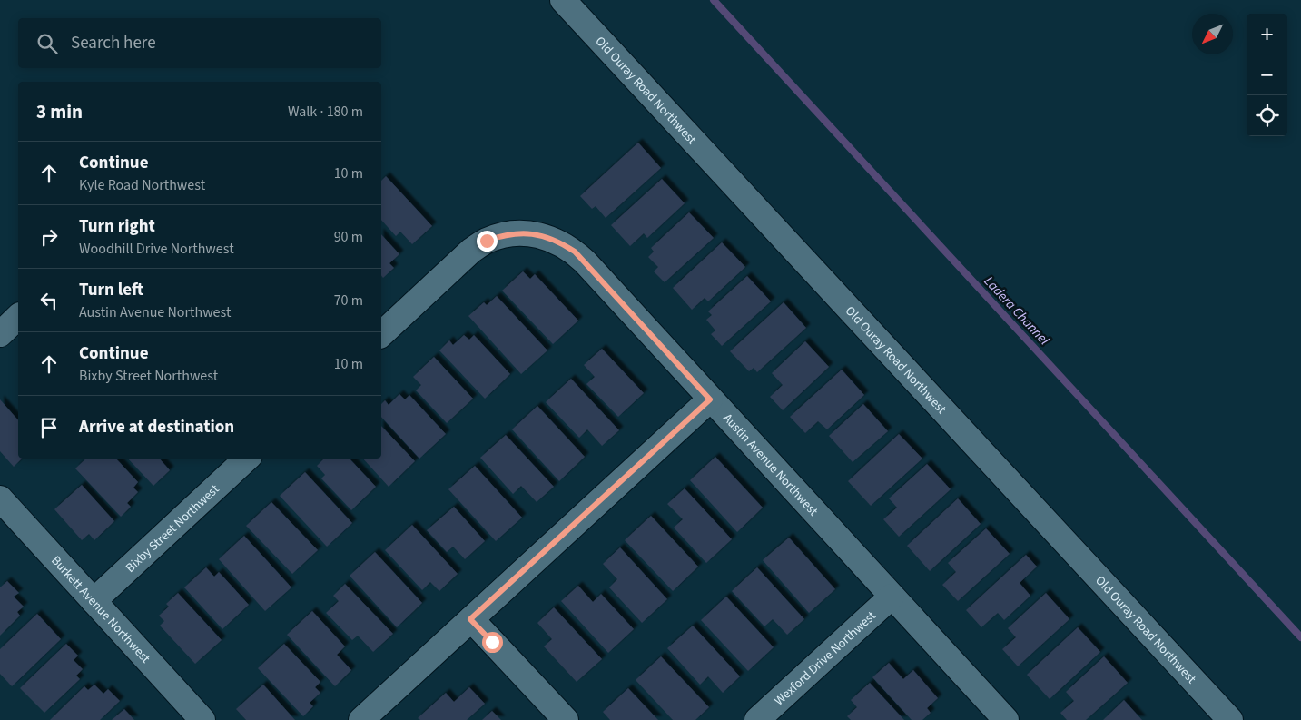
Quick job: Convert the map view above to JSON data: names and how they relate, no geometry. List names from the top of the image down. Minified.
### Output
{"streets":{"street":["Old Ouray Road Northwest","Austin Avenue Northwest","Bixby Street Northwest","Burkett Avenue Northwest","Wexford Drive Northwest"]},"crossings":[["Austin Avenue Northwest","Wexford Drive Northwest"],["Bixby Street Northwest","Burkett Avenue Northwest"]],"water":["Ladera Channel"],"north":"bottom left","page":{"map_buttons":["+","−"],"search":"Search here","heading":["3 min","Walk · 180 m"],"list":[["Continue","Kyle Road Northwest","10 m"],["Turn right","Woodhill Drive Northwest","90 m"],["Turn left","Austin Avenue Northwest","70 m"],["Continue","Bixby Street Northwest","10 m"],"Arrive at destination"]}}
